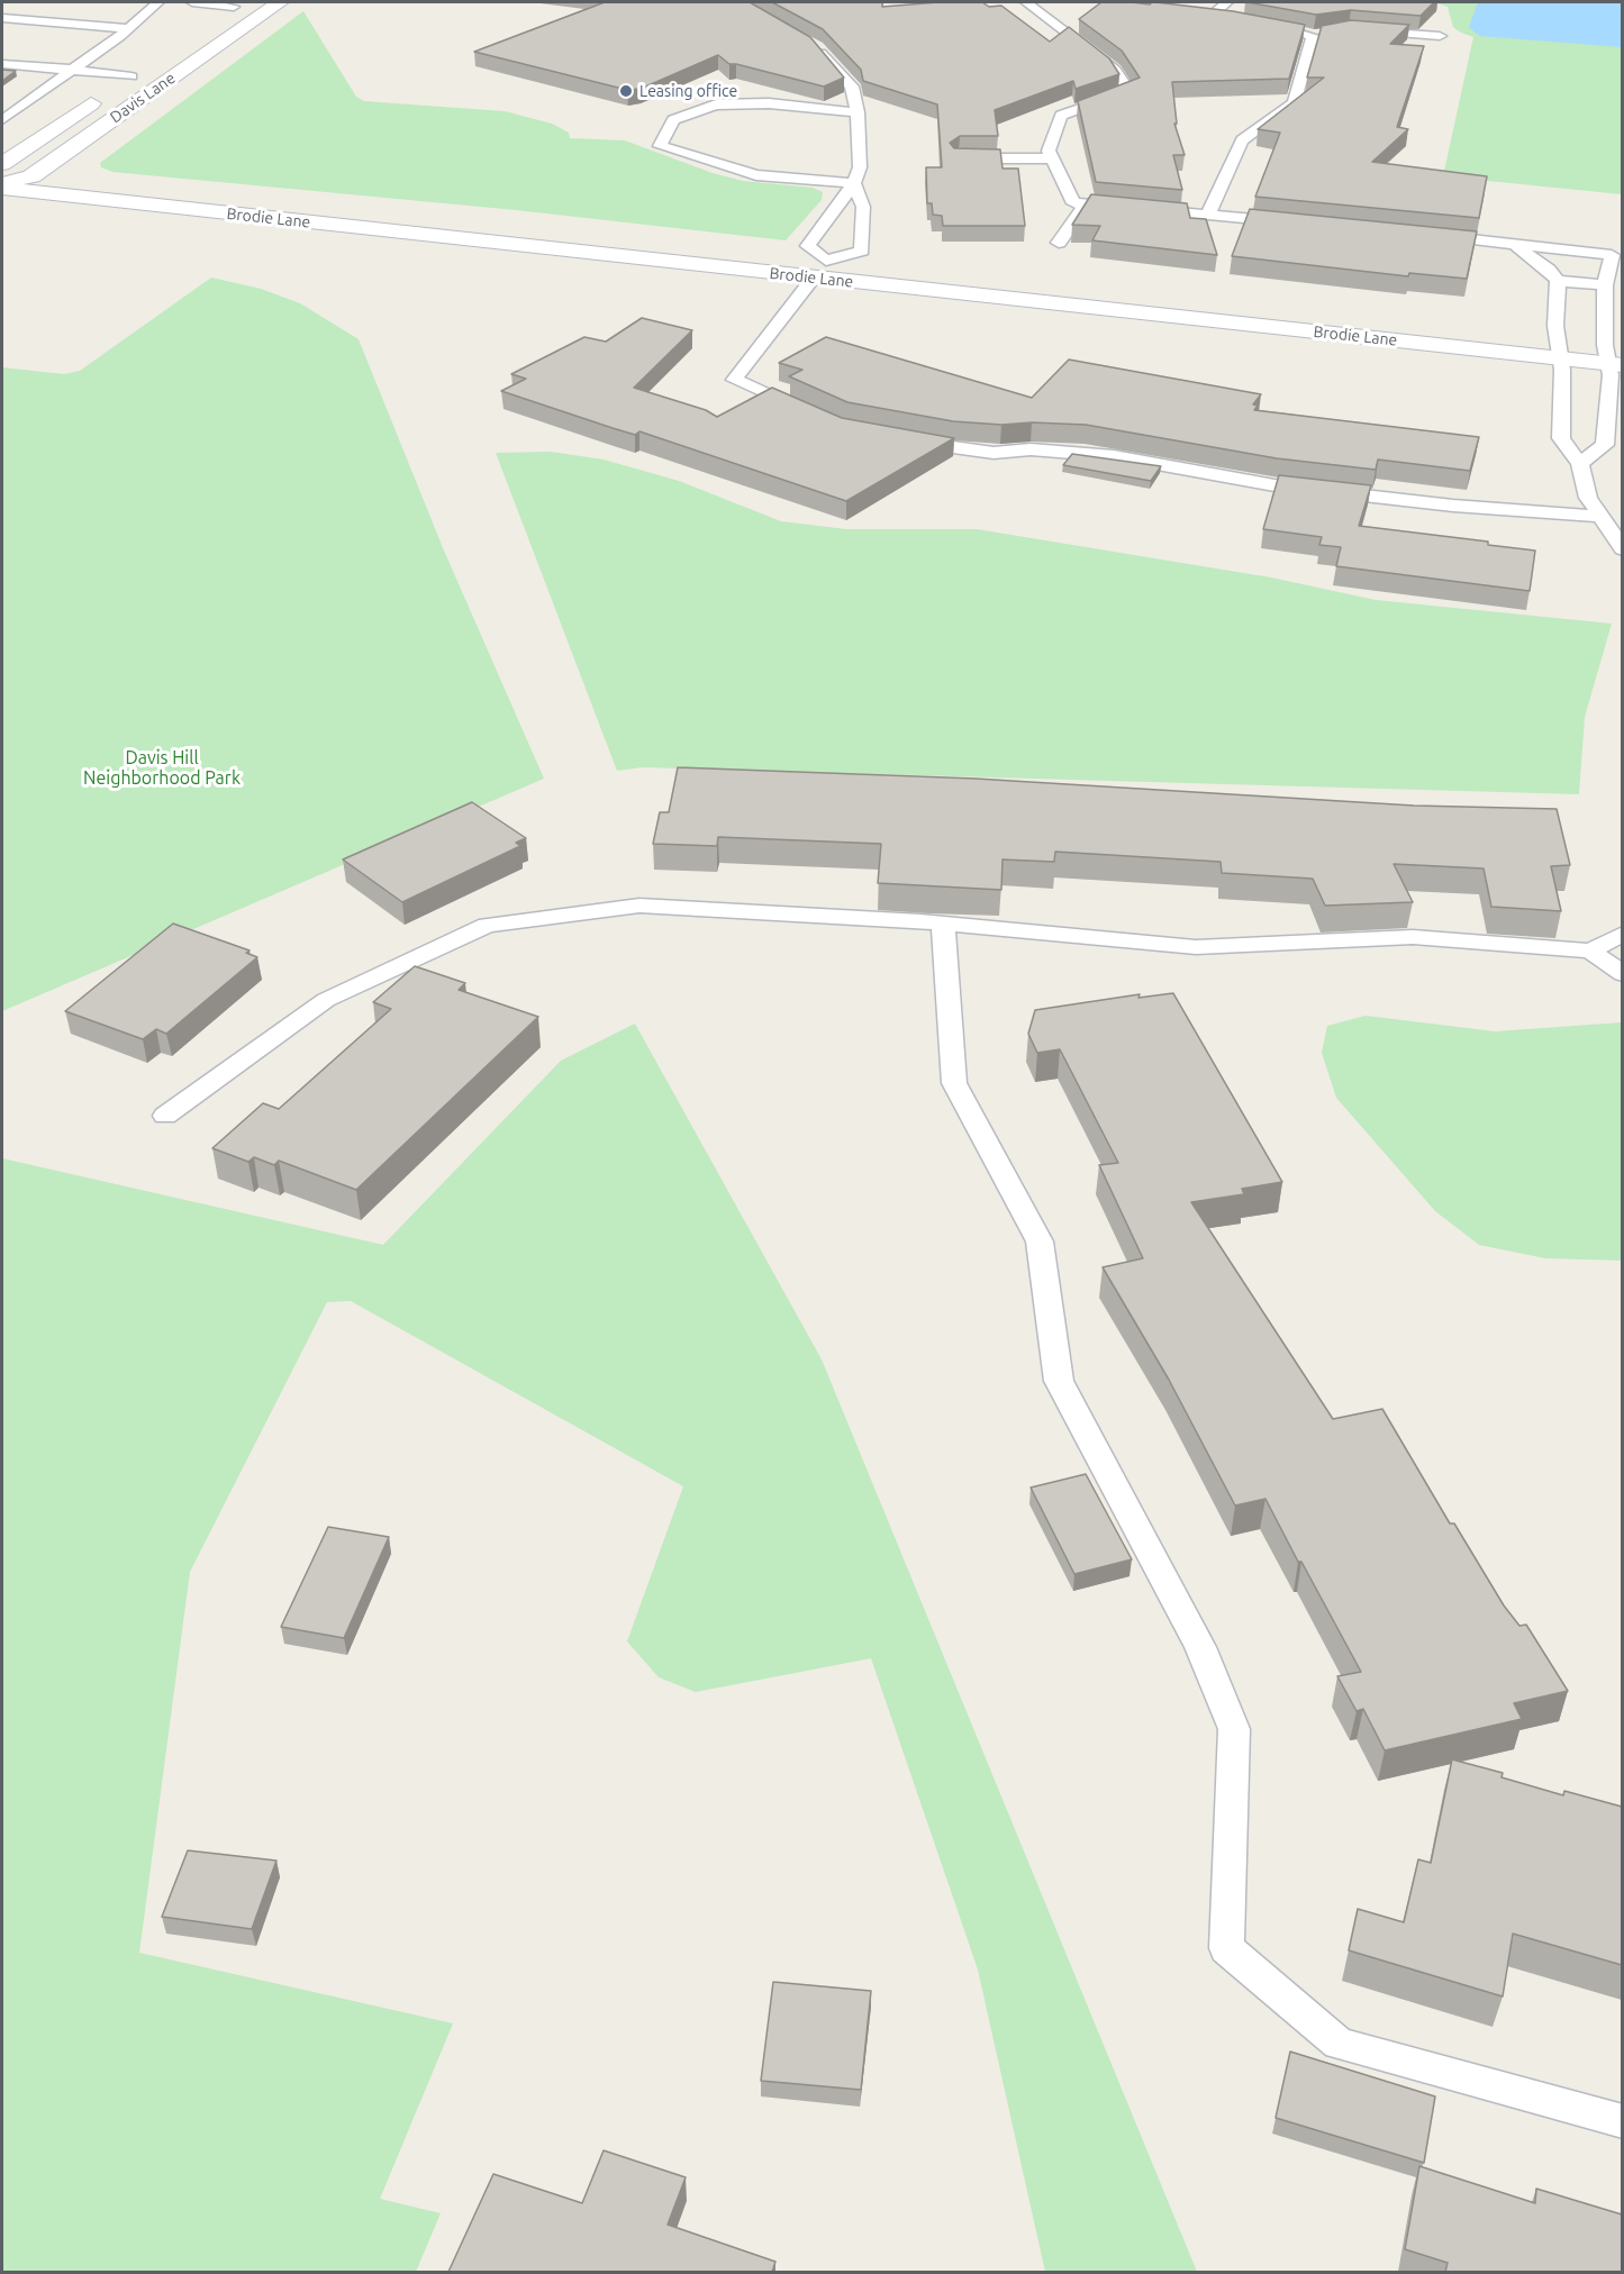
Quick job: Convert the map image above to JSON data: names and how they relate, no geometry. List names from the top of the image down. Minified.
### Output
{"streets":{"main road":["Davis Lane","Brodie Lane"]},"crossings":[["Davis Lane","Brodie Lane"]],"parks":["Davis Hill Neighborhood Park"],"places":["Leasing office"]}
